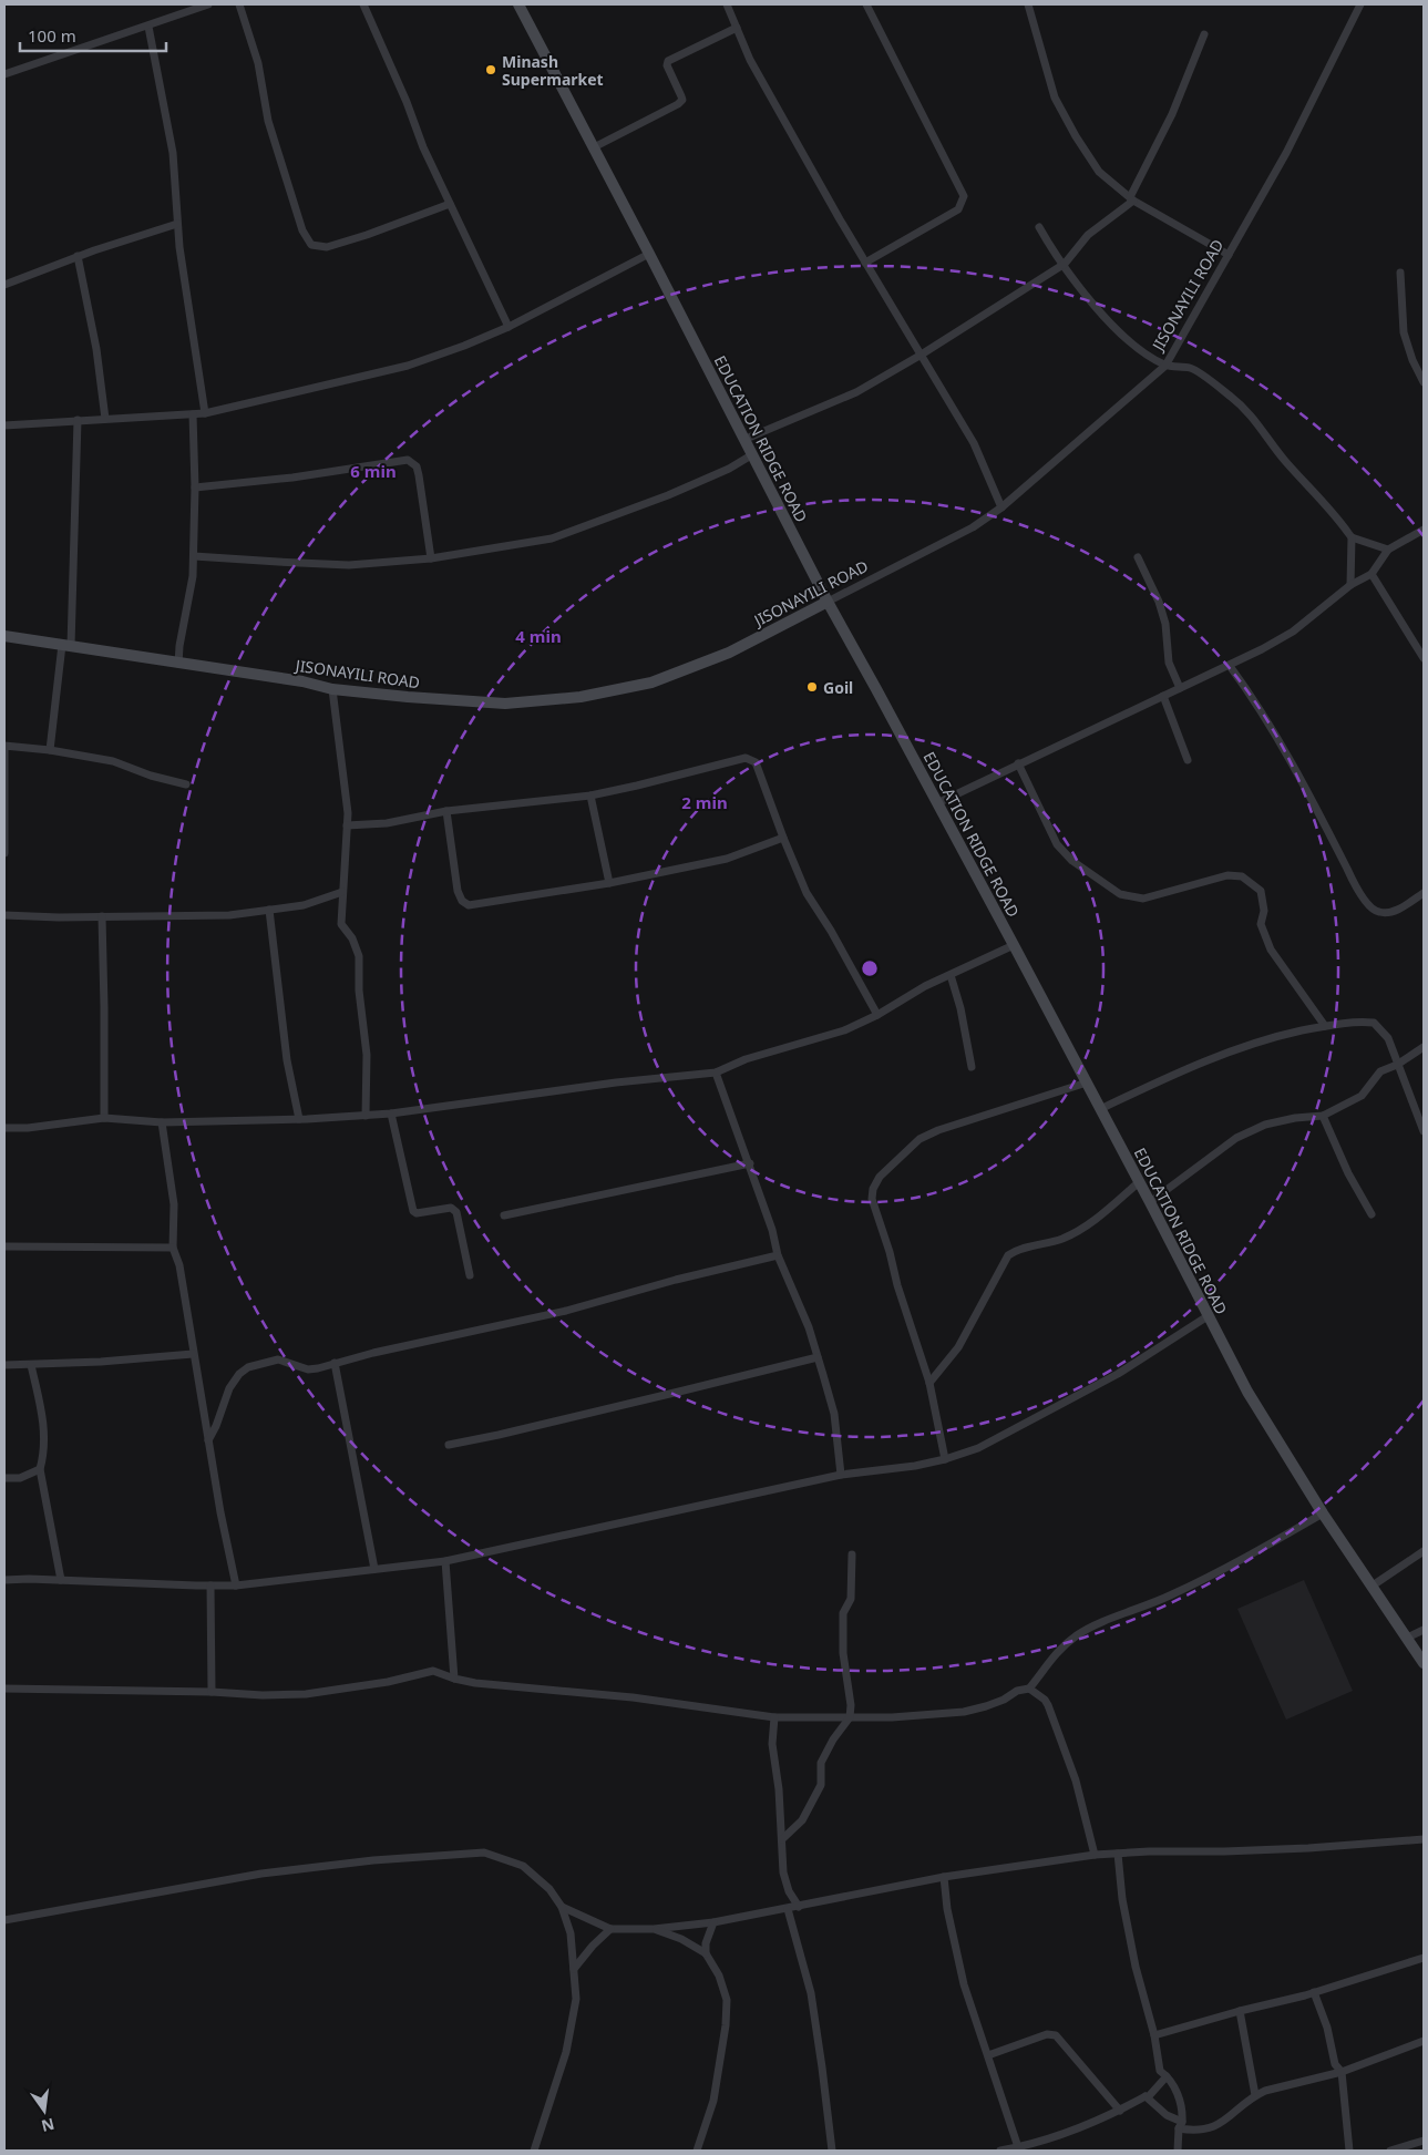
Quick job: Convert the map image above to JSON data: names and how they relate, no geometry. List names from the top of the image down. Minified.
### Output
{"streets":{"main road":["JISONAYILI ROAD","EDUCATION RIDGE ROAD"]},"crossings":[["JISONAYILI ROAD","EDUCATION RIDGE ROAD"]],"places":["Minash Supermarket","Goil"],"scale_bar":"100 m","north":"bottom","rings":["6 min","4 min","2 min"]}
